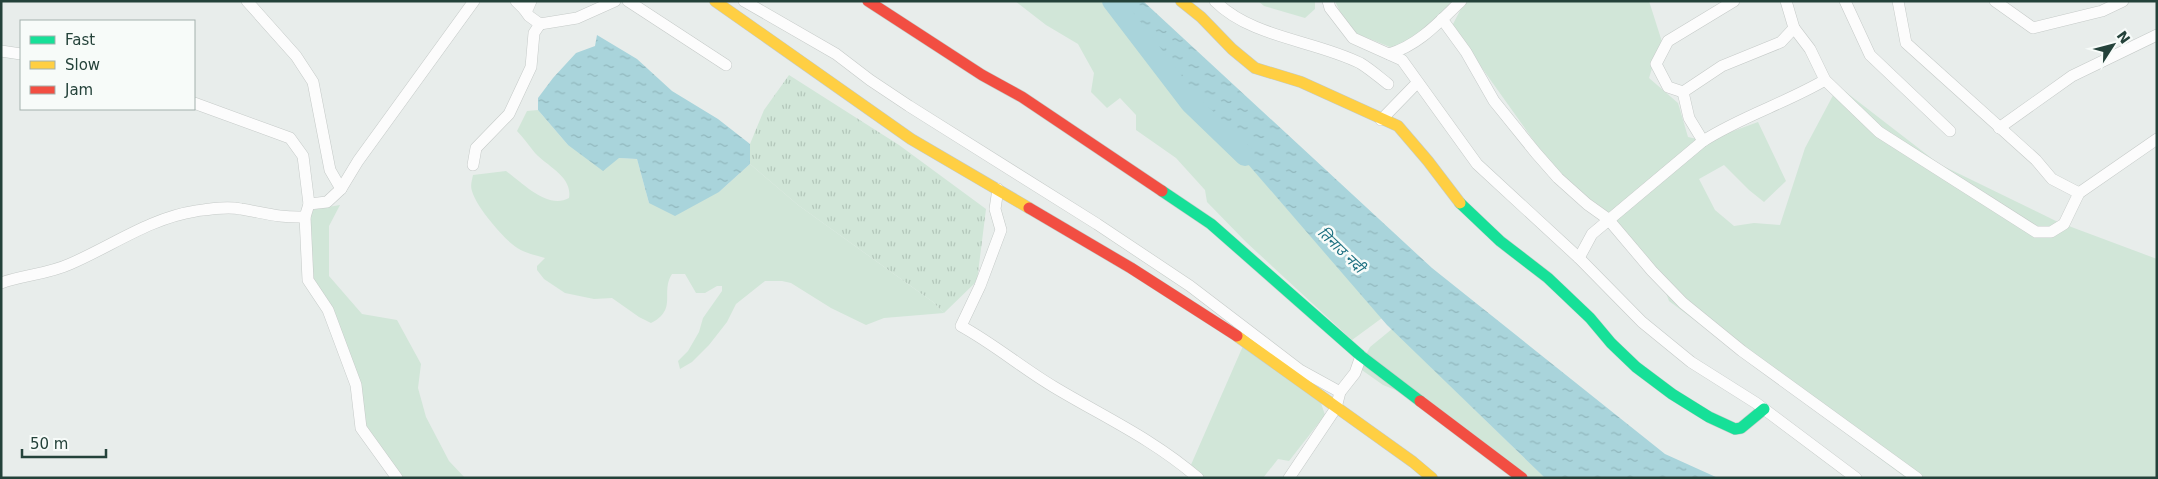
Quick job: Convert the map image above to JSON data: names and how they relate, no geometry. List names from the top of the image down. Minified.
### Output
{"water":["तिनाउ नदी"],"legend":["Fast","Slow","Jam"],"scale_bar":"50 m","north":"top right"}
